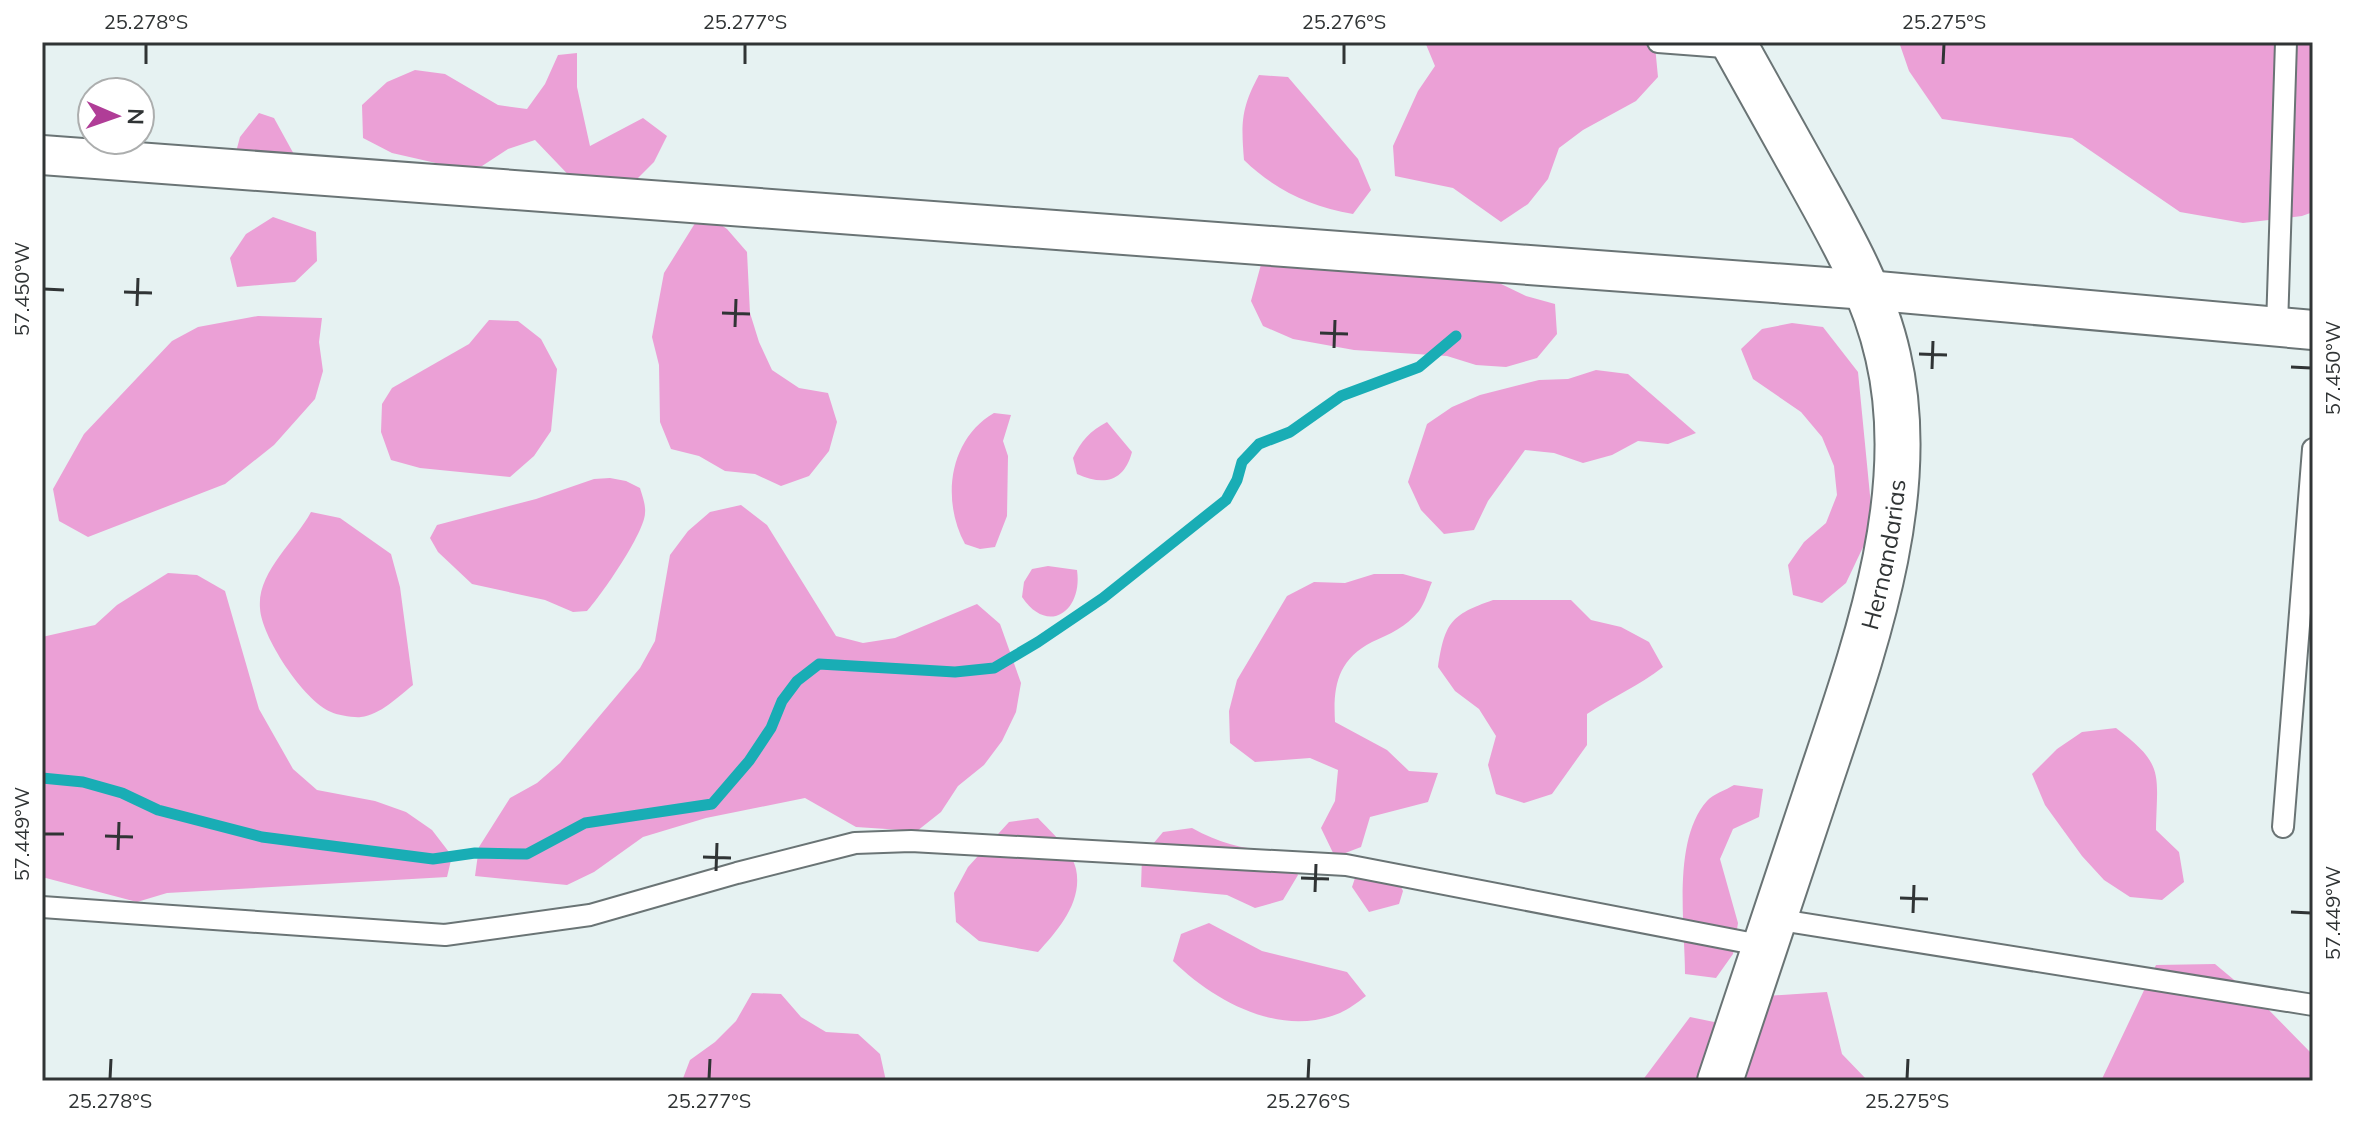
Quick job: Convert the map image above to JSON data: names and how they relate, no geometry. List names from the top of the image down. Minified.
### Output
{"streets":{"street":["Hernandarias"]},"north":"right","coordinates":["25.278°S","25.277°S","25.276°S","25.275°S","57.450°W","57.449°W"]}
